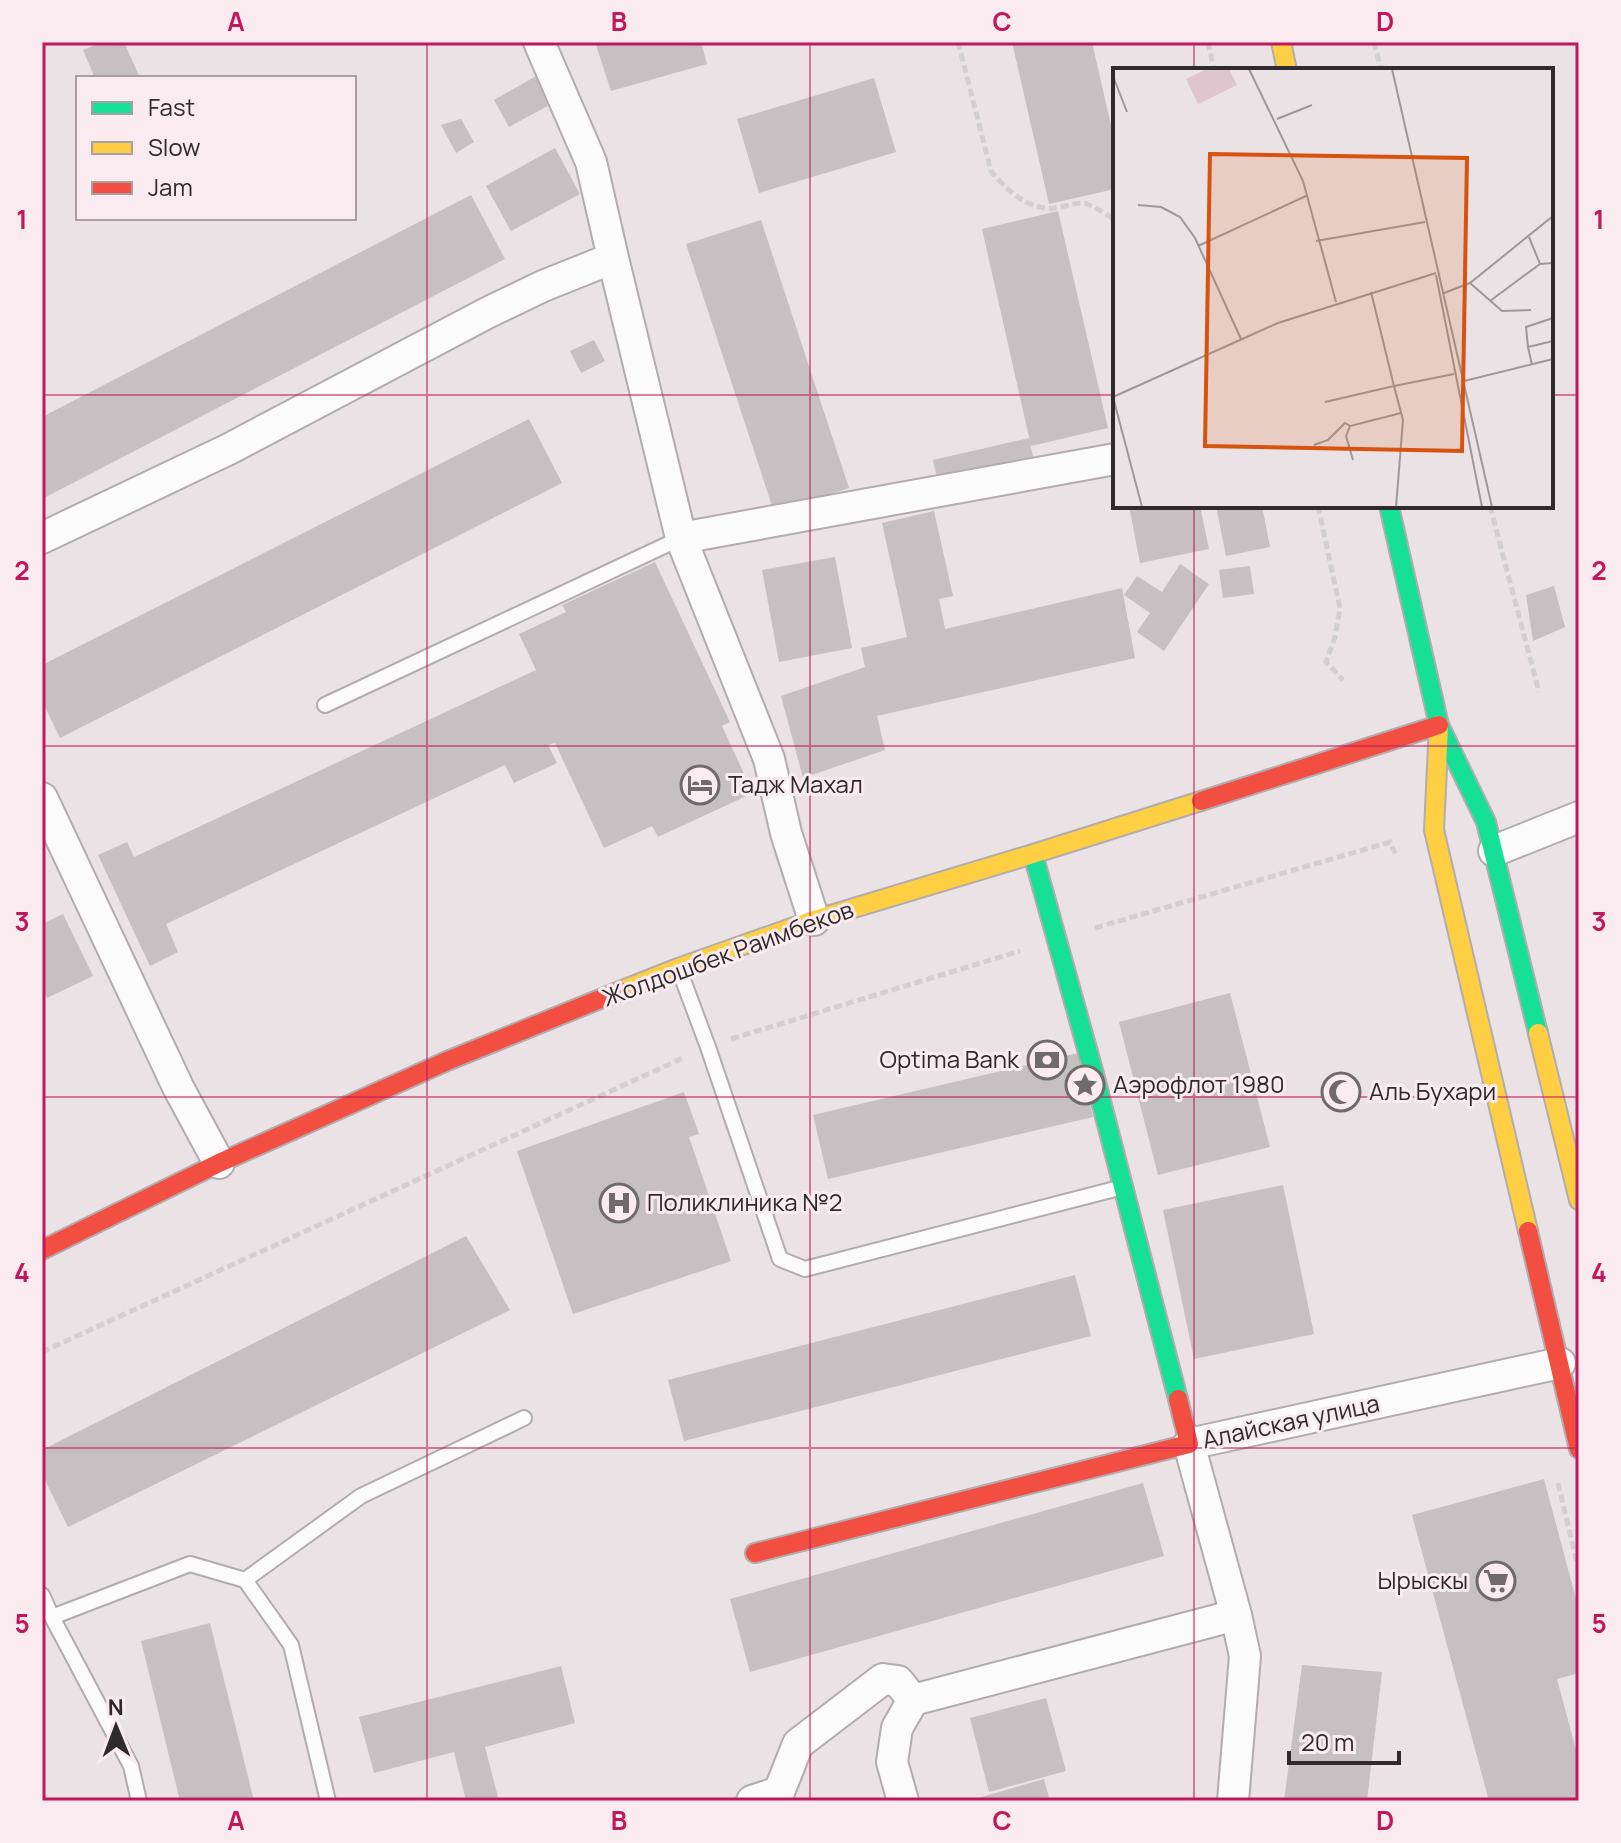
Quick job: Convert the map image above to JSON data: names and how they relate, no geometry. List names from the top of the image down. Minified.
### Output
{"streets":{"main road":["Жолдошбек Раимбеков"],"street":["Алайская улица"]},"places":{"hotel":["Тадж Махал"],"bank":["Optima Bank"],"place":["Аэрофлот 1980"],"mosque":["Аль Бухари"],"hospital":["Поликлиника №2"],"supermarket":["Ырыскы"]},"legend":["Fast","Slow","Jam"],"scale_bar":"20 m","north":"top","grid":{"columns":["A","B","C","D"],"rows":["1","2","3","4","5"]}}
